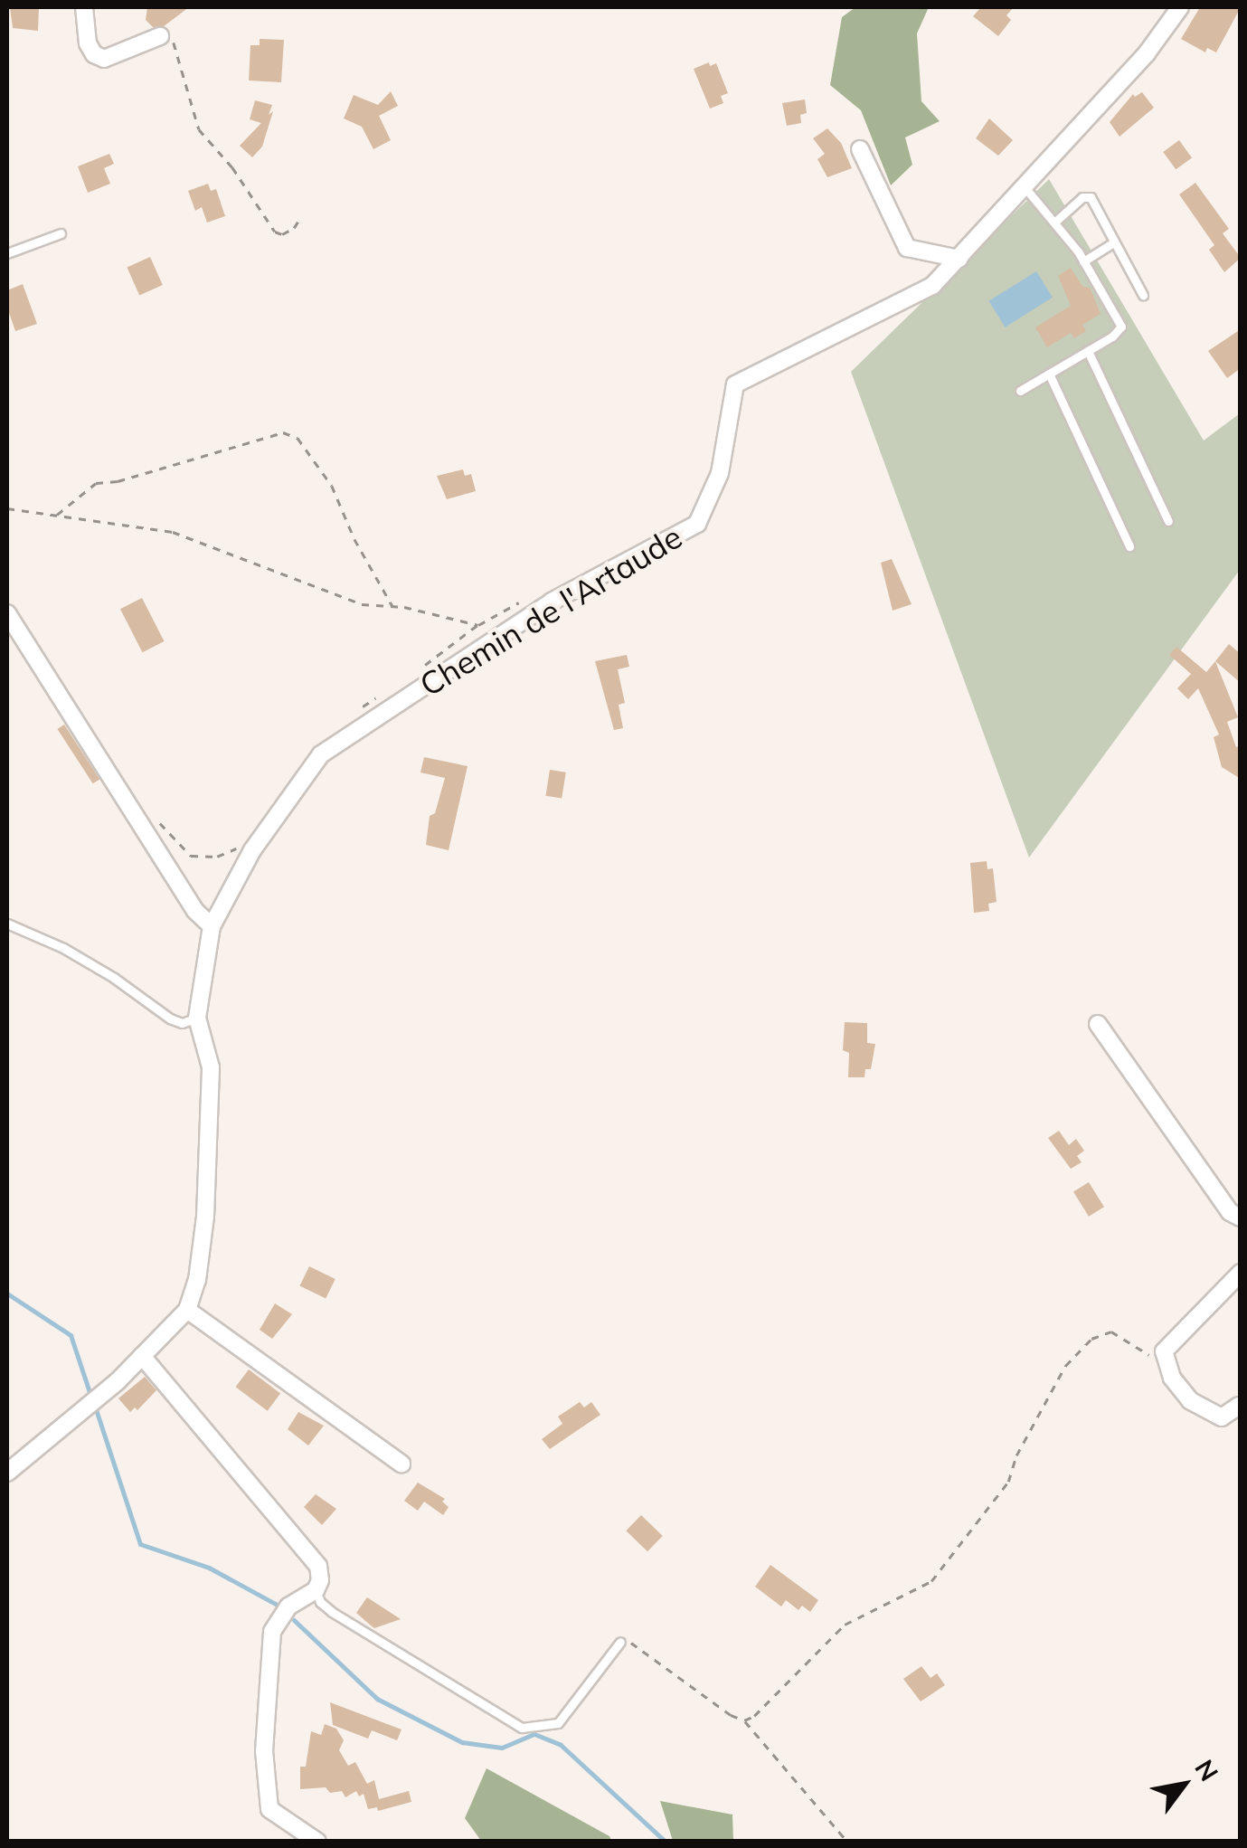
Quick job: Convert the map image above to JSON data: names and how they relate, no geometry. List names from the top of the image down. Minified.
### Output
{"streets":{"street":["Chemin de l'Artaude"]},"north":"top right"}
